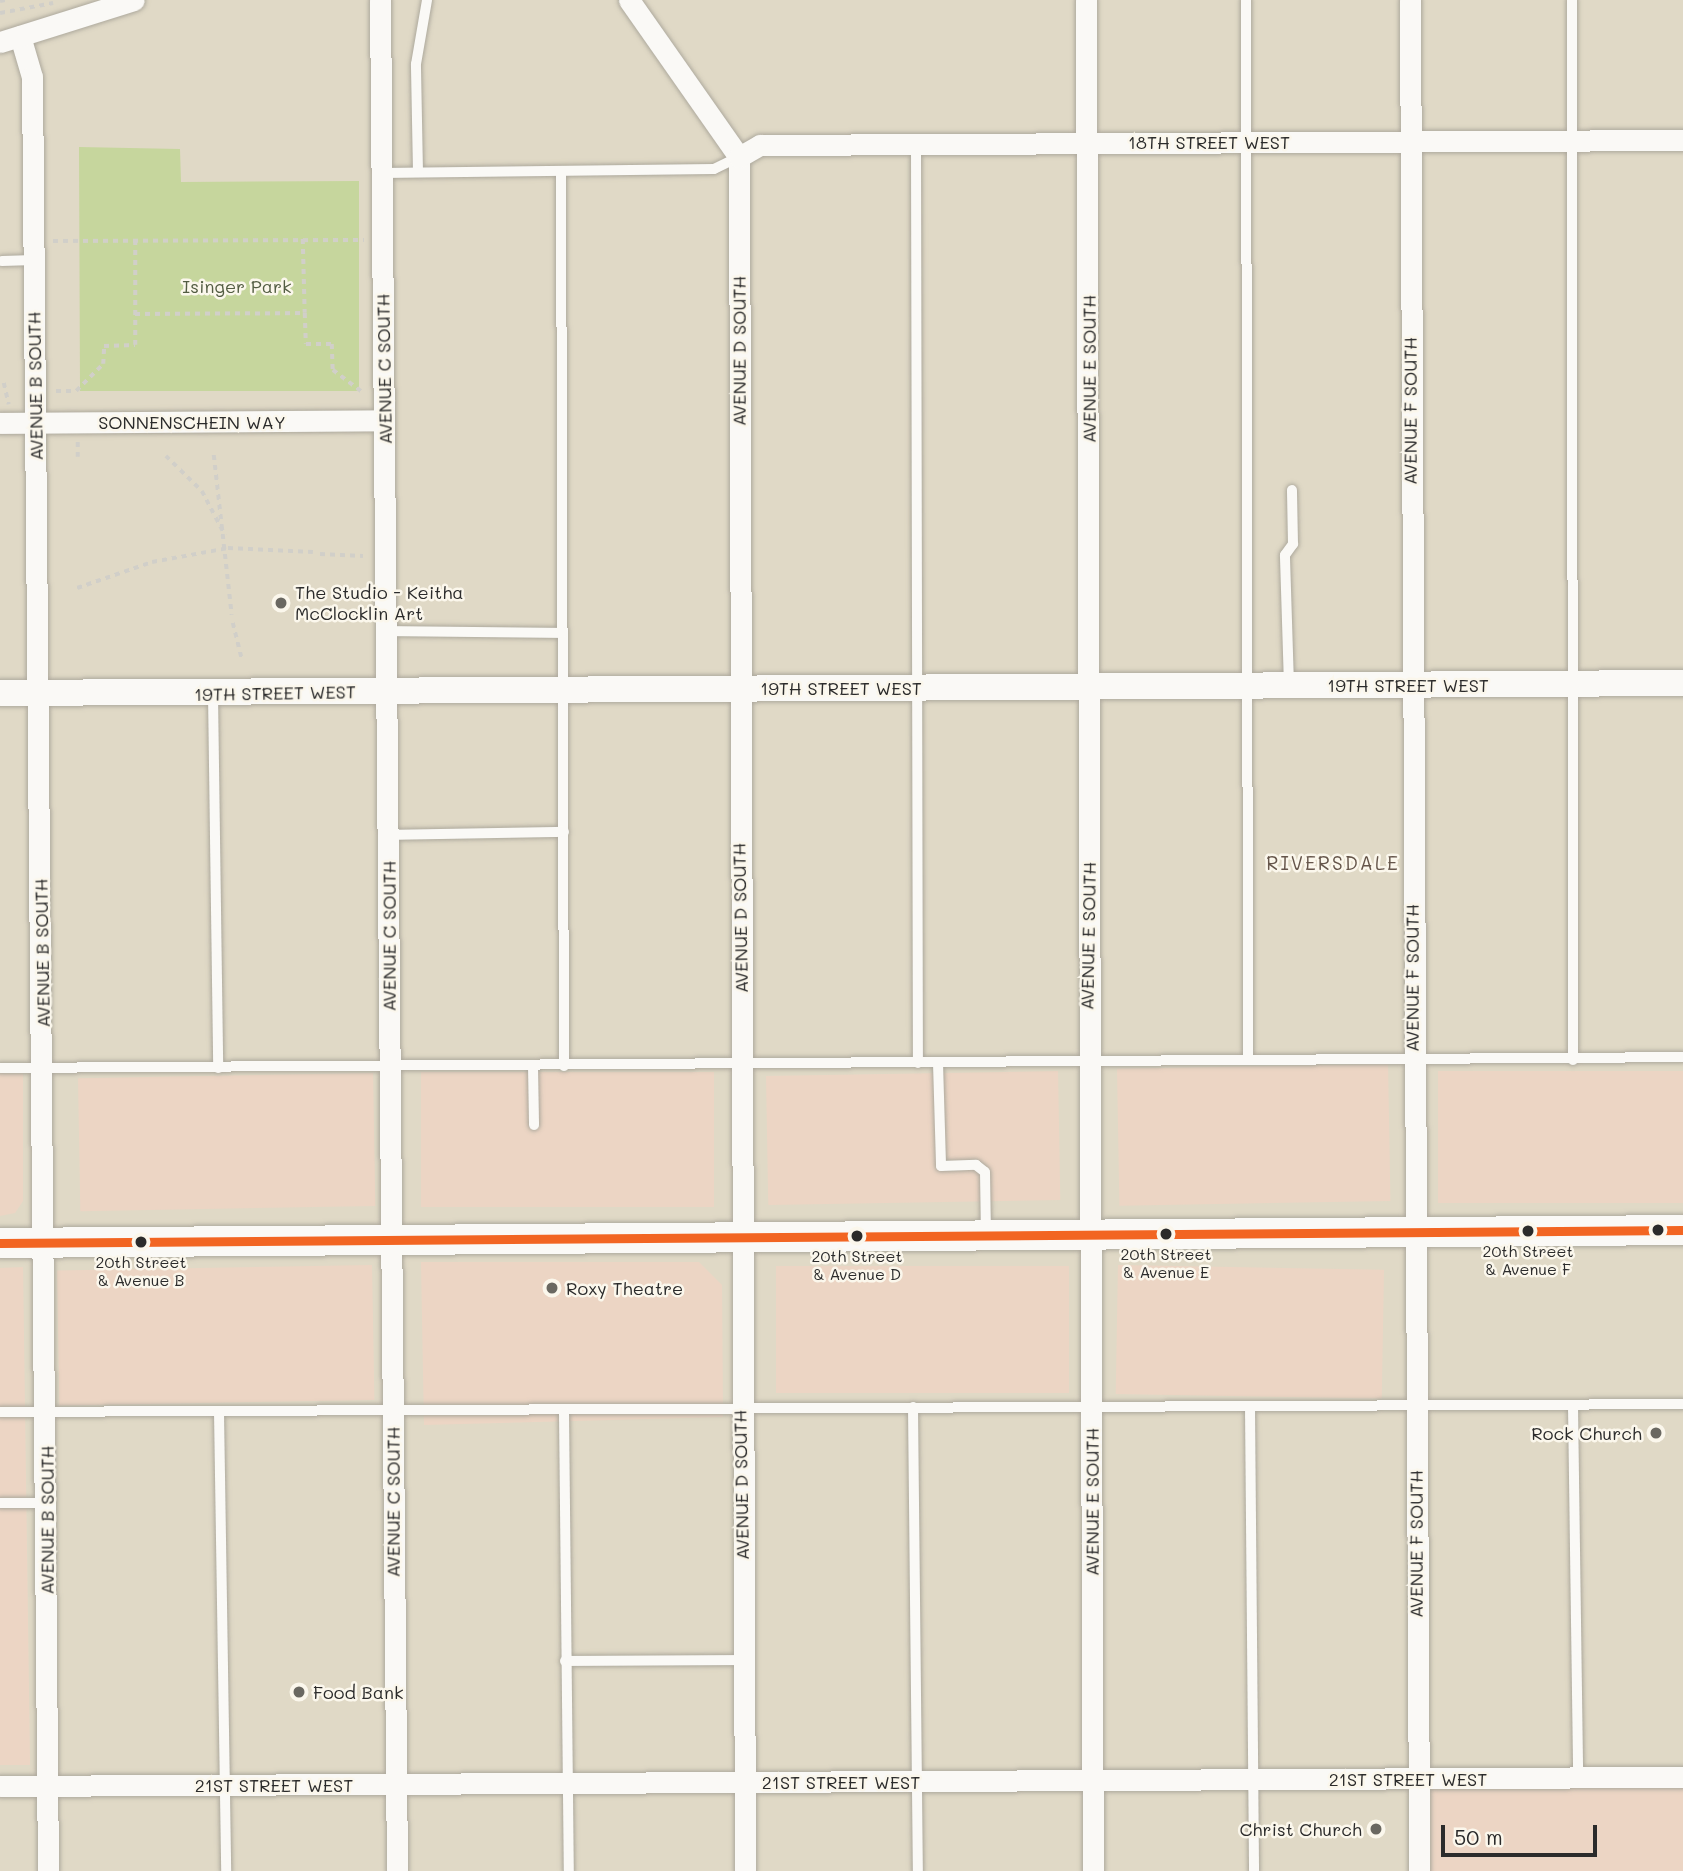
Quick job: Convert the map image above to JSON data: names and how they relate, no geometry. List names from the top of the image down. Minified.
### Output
{"streets":{"street":["18TH STREET WEST","AVENUE D SOUTH","AVENUE C SOUTH","AVENUE E SOUTH","AVENUE B SOUTH","AVENUE F SOUTH","SONNENSCHEIN WAY","19TH STREET WEST","21ST STREET WEST"]},"crossings":[["18TH STREET WEST","AVENUE D SOUTH"],["18TH STREET WEST","AVENUE E SOUTH"],["18TH STREET WEST","AVENUE F SOUTH"],["AVENUE D SOUTH","19TH STREET WEST"],["AVENUE D SOUTH","21ST STREET WEST"],["AVENUE C SOUTH","SONNENSCHEIN WAY"],["AVENUE C SOUTH","19TH STREET WEST"],["AVENUE C SOUTH","21ST STREET WEST"],["AVENUE E SOUTH","19TH STREET WEST"],["AVENUE E SOUTH","21ST STREET WEST"],["AVENUE B SOUTH","SONNENSCHEIN WAY"],["AVENUE B SOUTH","19TH STREET WEST"],["AVENUE B SOUTH","21ST STREET WEST"],["AVENUE F SOUTH","19TH STREET WEST"],["AVENUE F SOUTH","21ST STREET WEST"]],"districts":["RIVERSDALE"],"parks":["Isinger Park"],"places":["The Studio - Keitha McClocklin Art","20th Street & Avenue F","20th Street & Avenue E","20th Street & Avenue D","20th Street & Avenue B","Roxy Theatre","Rock Church","Food Bank","Christ Church"],"scale_bar":"50 m"}
